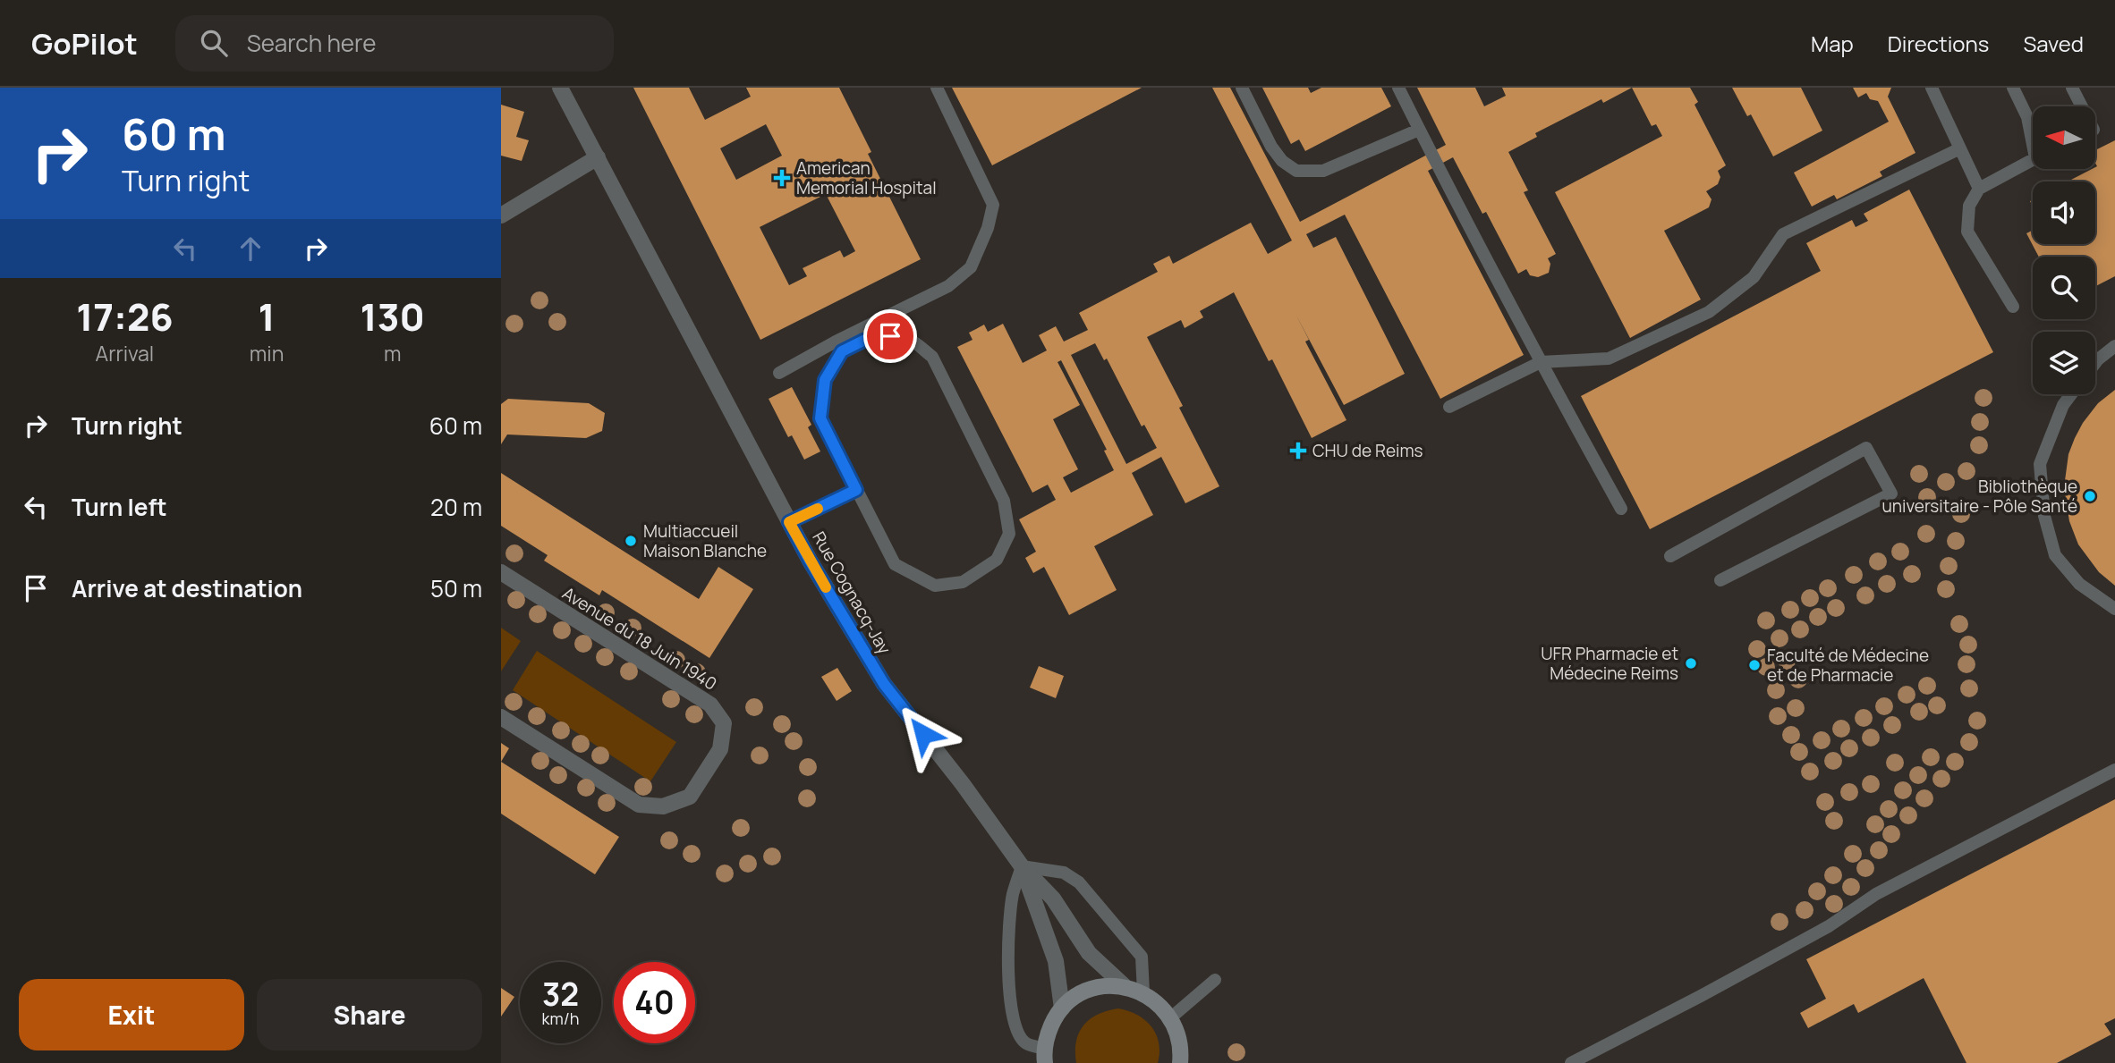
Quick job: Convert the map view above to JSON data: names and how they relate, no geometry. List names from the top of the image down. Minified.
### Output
{"streets":{"street":["Rue Cognacq-Jay","Avenue du 18 Juin 1940"]},"places":{"health":["American Memorial Hospital","CHU de Reims"],"other":["Bibliothèque universitaire - Pôle Santé","Multiaccueil Maison Blanche","UFR Pharmacie et Médecine Reims","Faculté de Médecine et de Pharmacie"]},"north":"left","page":{"header":"GoPilot","search":"Search here","nav":["Map","Directions","Saved"],"turn":["60 m","Turn right"],"eta":["17:26","Arrival","1","min","130","m"],"list":[{"name":"Turn right","value":"60 m"},{"name":"Turn left","value":"20 m"},{"name":"Arrive at destination","value":"50 m"}],"speed":"32 km/h","limit":"40","buttons":["Exit","Share"]}}
